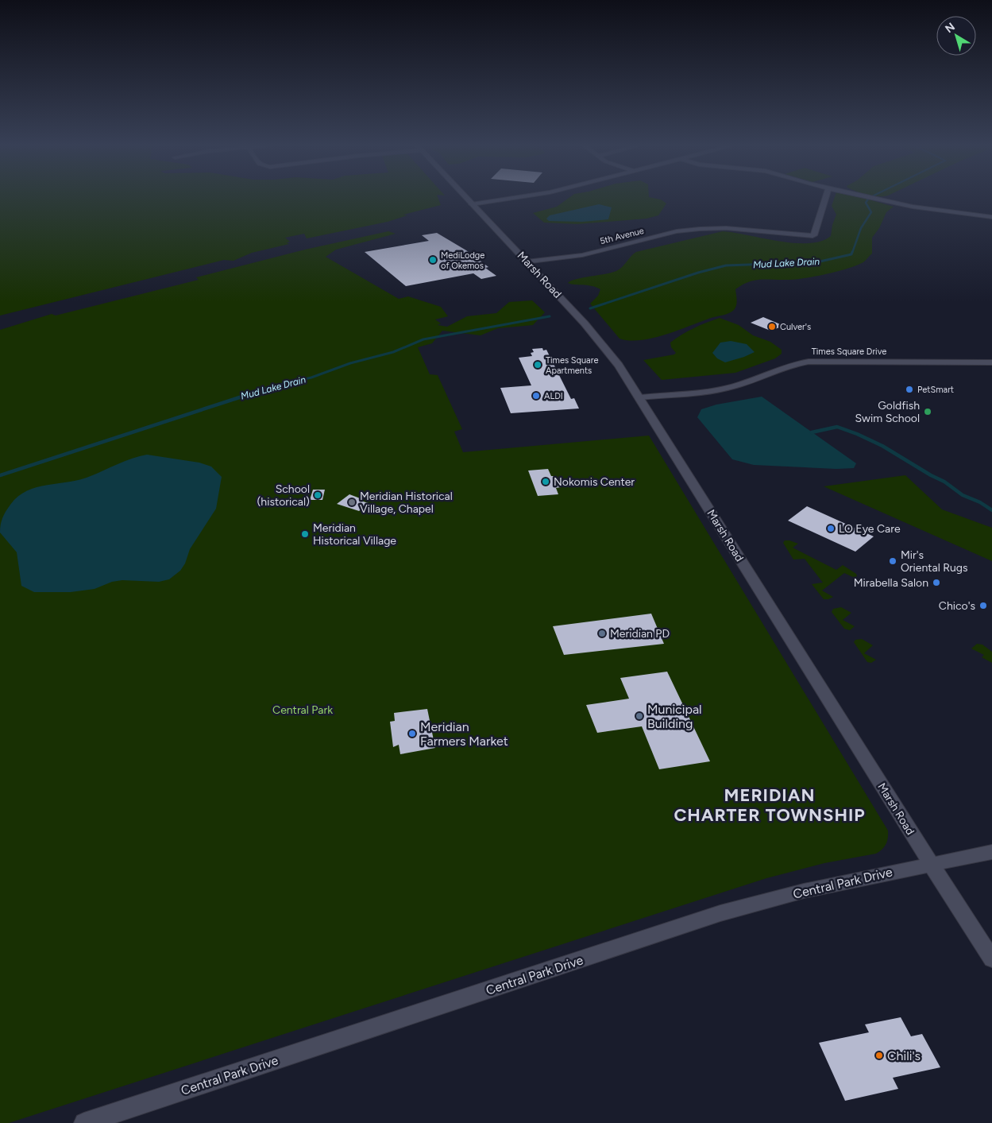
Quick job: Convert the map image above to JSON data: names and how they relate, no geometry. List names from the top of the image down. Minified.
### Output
{"streets":{"main road":["Marsh Road","Central Park Drive"],"street":["5th Avenue","Times Square Drive"]},"crossings":[["5th Avenue","Marsh Road"],["Marsh Road","Times Square Drive"],["Marsh Road","Central Park Drive"]],"districts":["MERIDIAN CHARTER TOWNSHIP"],"water":["Mud Lake Drain"],"parks":["Central Park"],"places":["MediLodge of Okemos","Culver's","Times Square Apartments","PetSmart","ALDI","Goldfish Swim School","Nokomis Center","School (historical)","Meridian Historical Village, Chapel","LO Eye Care","Meridian Historical Village","Mir's Oriental Rugs","Mirabella Salon","Chico's","Meridian PD","Municipal Building","Meridian Farmers Market","Chili's"],"north":"top left"}
